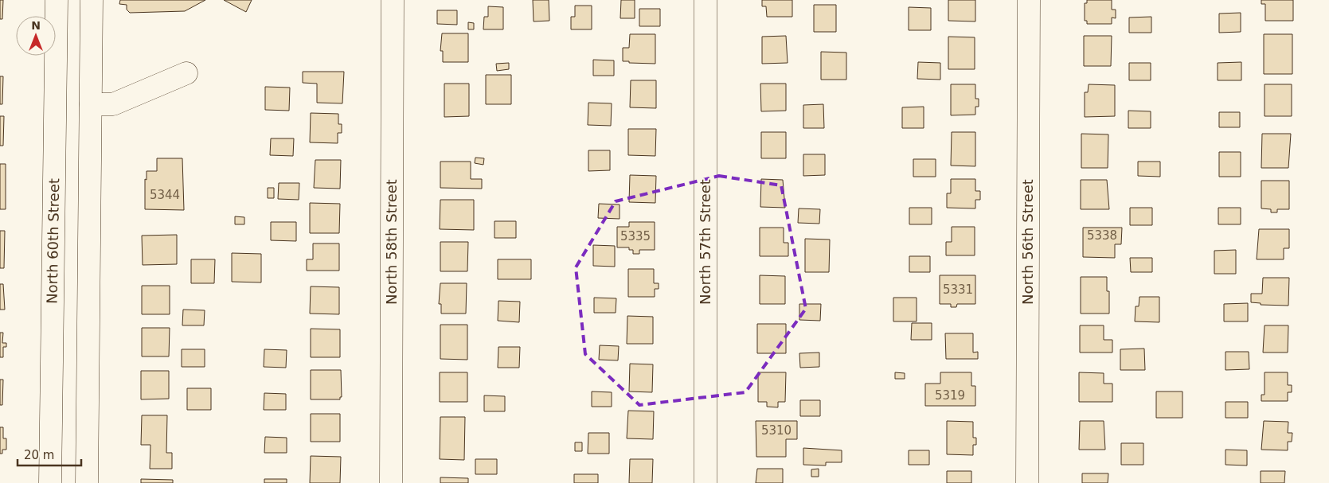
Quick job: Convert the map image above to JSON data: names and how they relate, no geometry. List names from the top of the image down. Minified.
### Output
{"streets":{"street":["North 60th Street","North 58th Street","North 57th Street","North 56th Street"]},"house_numbers":["5344","5338","5335","5331","5319","5310"],"scale_bar":"20 m","north":"top"}
